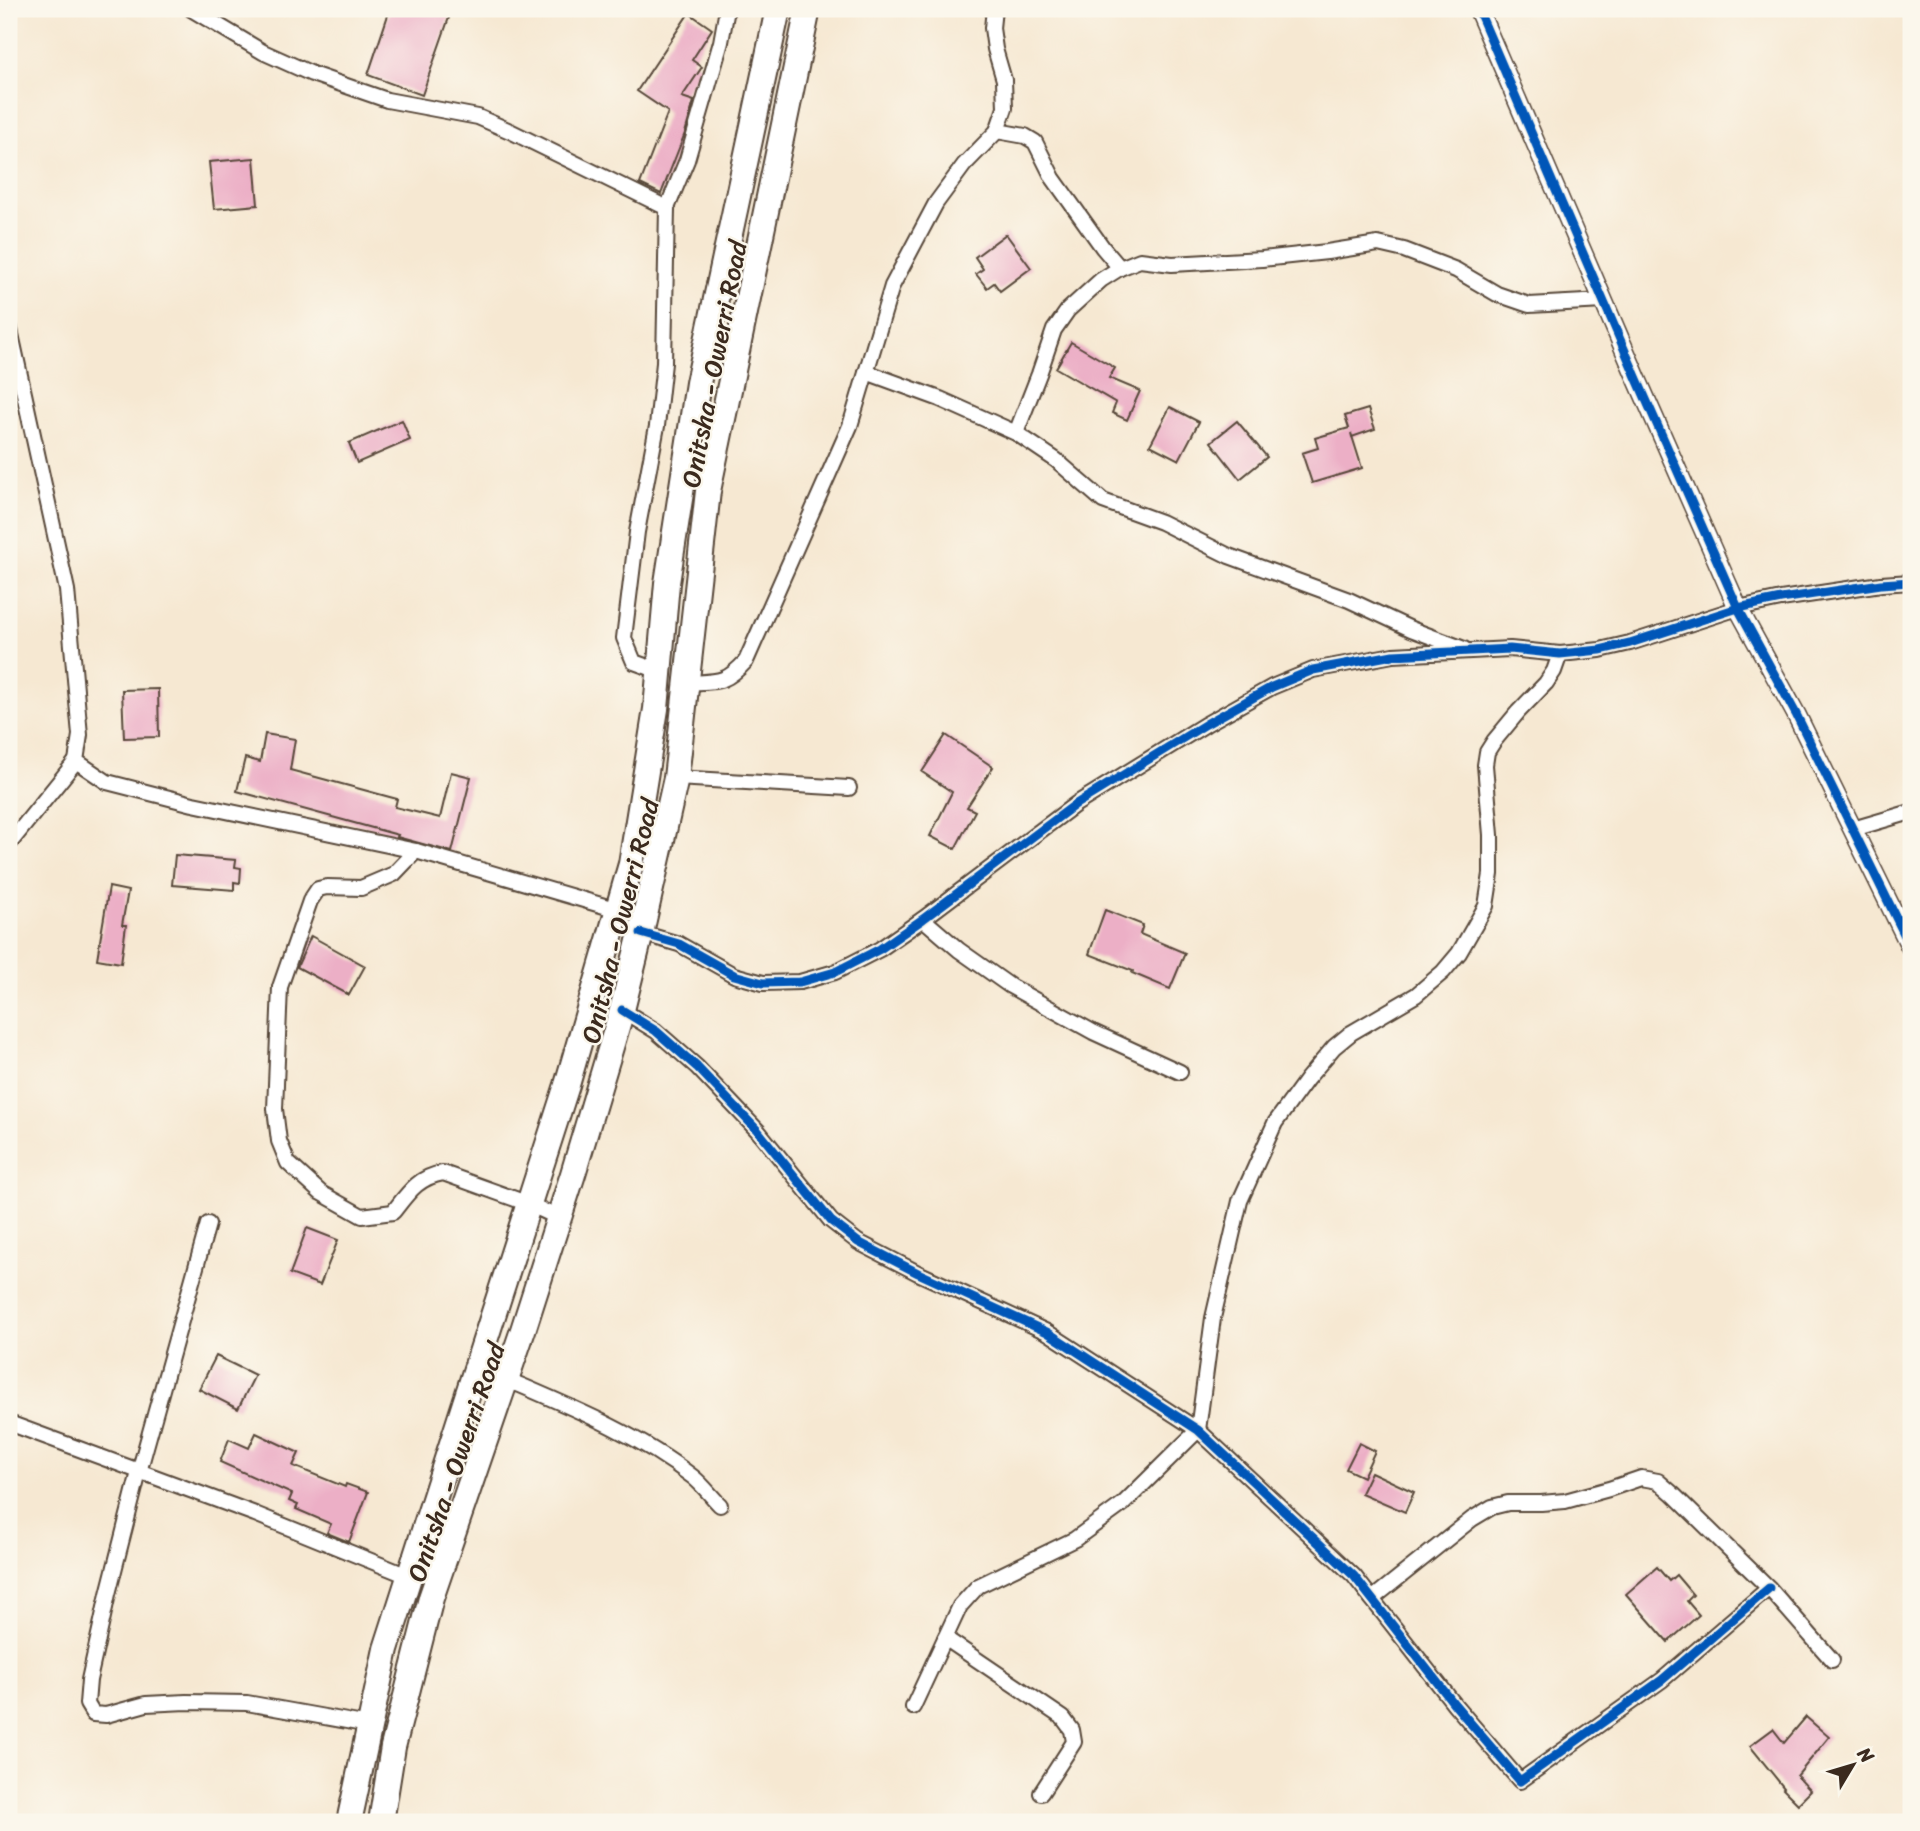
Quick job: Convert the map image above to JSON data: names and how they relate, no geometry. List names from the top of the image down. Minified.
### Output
{"streets":{"highway":["Onitsha - Owerri Road"]},"north":"top right"}
